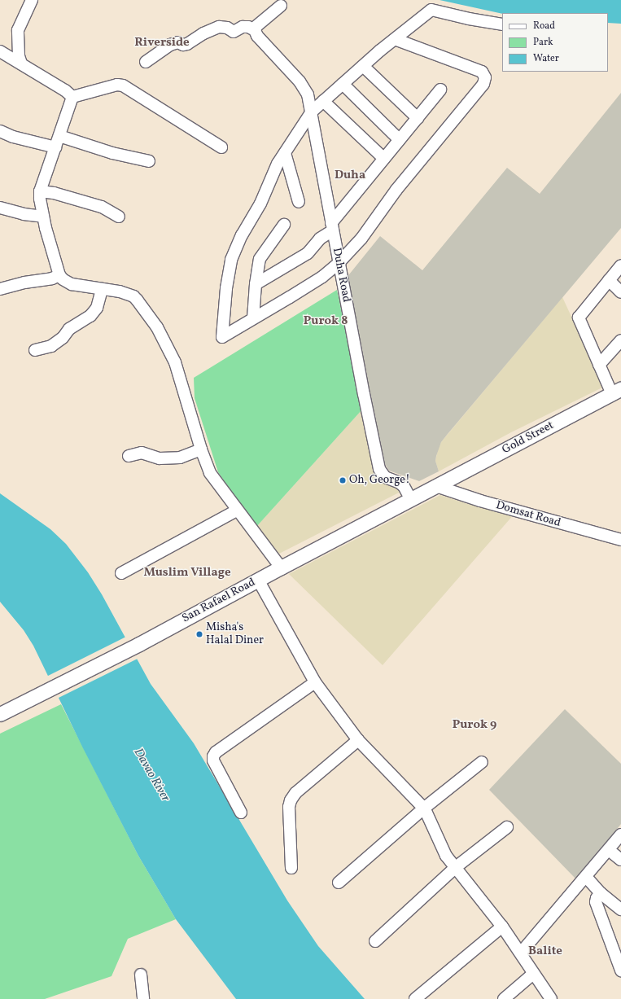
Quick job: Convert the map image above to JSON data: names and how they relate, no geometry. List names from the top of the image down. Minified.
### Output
{"streets":{"main road":["Gold Street","San Rafael Road"],"street":["Duha Road","Domsat Road"]},"crossings":[["Duha Road","San Rafael Road"],["Gold Street","Domsat Road"],["Gold Street","San Rafael Road"],["Domsat Road","San Rafael Road"]],"districts":["Riverside","Duha","Purok 8","Muslim Village","Purok 9","Balite"],"water":["Davao River"],"places":["Oh, George!","Misha's Halal Diner"],"legend":["Road","Park","Water"]}
